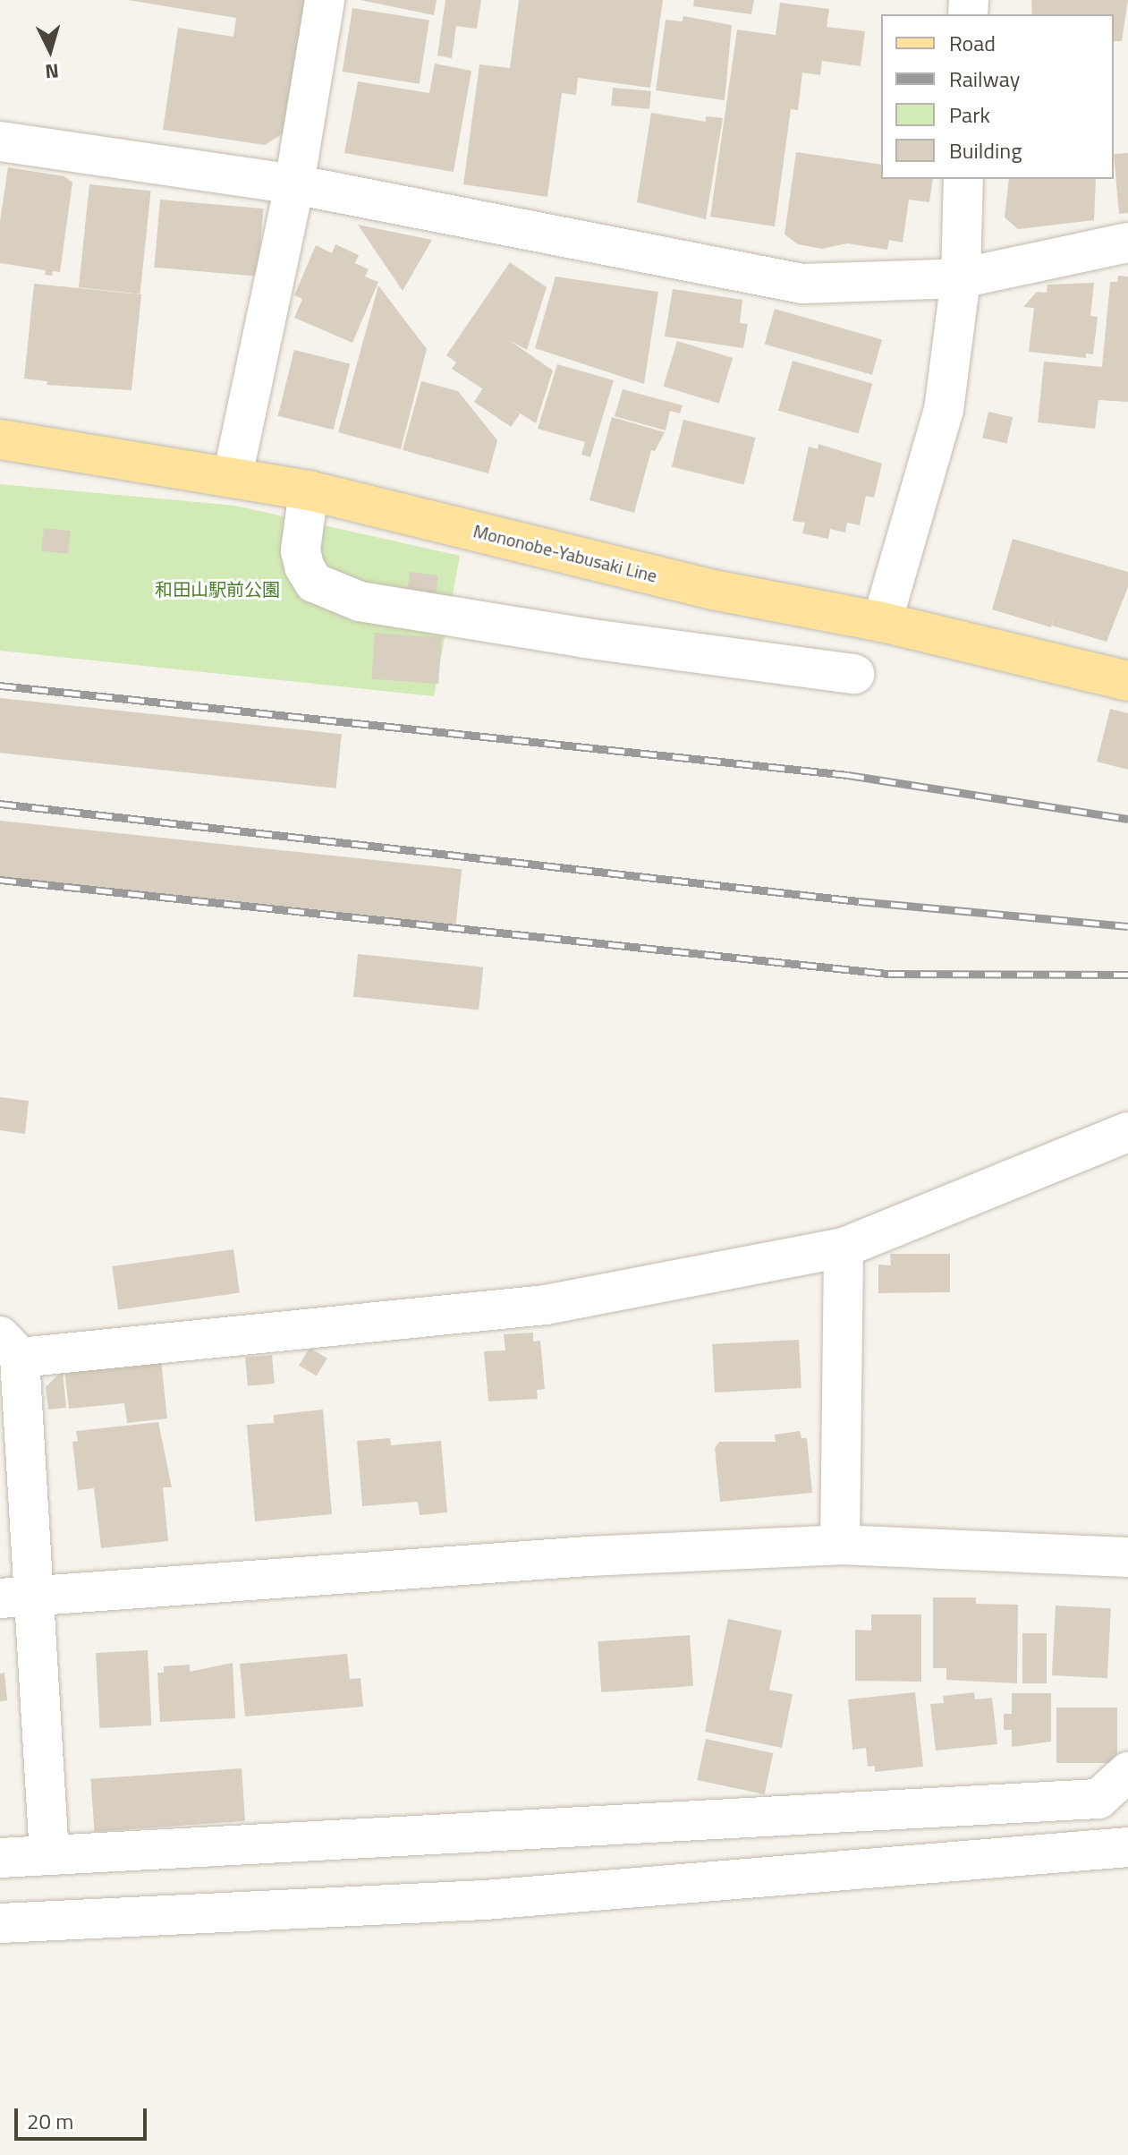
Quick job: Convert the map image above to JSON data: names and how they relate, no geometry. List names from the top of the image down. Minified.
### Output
{"streets":{"main road":["Mononobe-Yabusaki Line"]},"parks":["和田山駅前公園"],"legend":["Road","Railway","Park","Building"],"scale_bar":"20 m","north":"bottom"}
